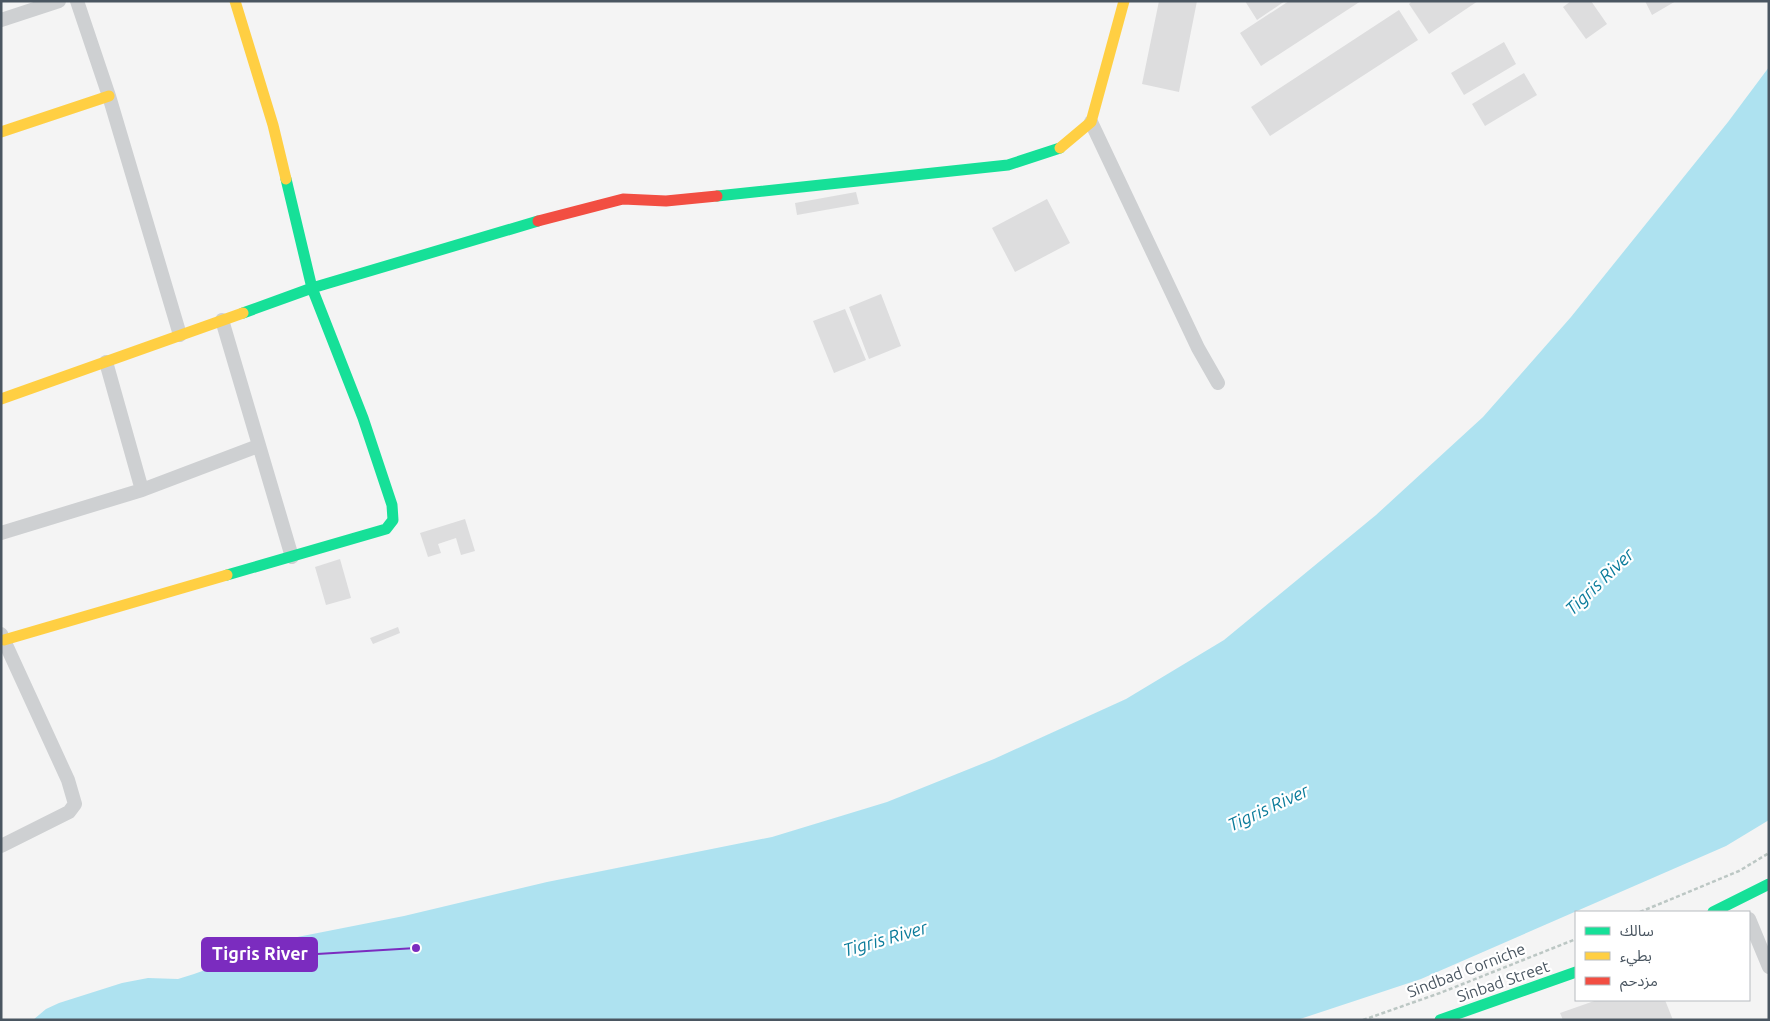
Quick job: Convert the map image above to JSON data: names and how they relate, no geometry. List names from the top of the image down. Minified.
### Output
{"streets":{"street":["Sinbad Street"],"path":["Sindbad Corniche"]},"water":["Tigris River"],"places":["Tigris River"],"legend":["سالك","بطيء","مزدحم"]}
